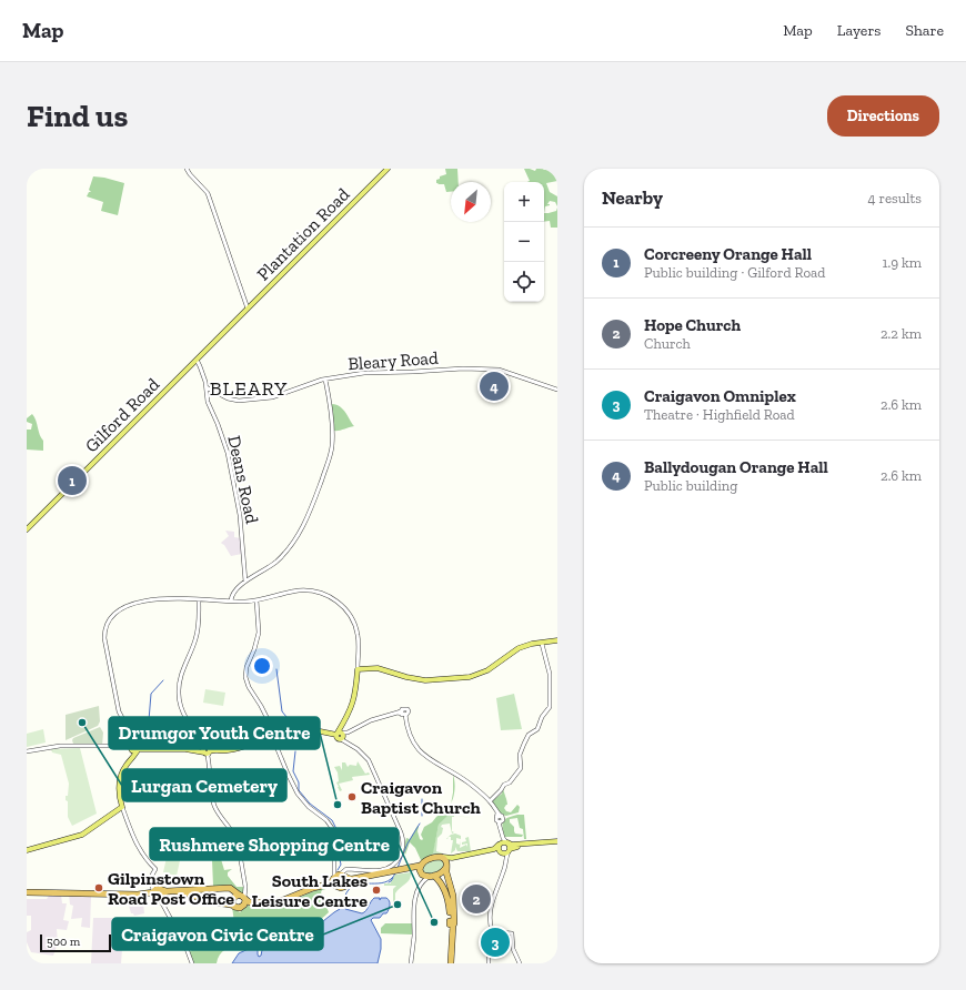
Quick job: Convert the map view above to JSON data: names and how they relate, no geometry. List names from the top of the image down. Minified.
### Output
{"streets":{"main road":["Plantation Road","Gilford Road"],"street":["Bleary Road","Deans Road"]},"crossings":[["Plantation Road","Gilford Road"],["Bleary Road","Deans Road"],["Gilford Road","Deans Road"]],"districts":["BLEARY"],"places":["Lurgan Cemetery","Craigavon Baptist Church","Drumgor Youth Centre","Gilpinstown Road Post Office","South Lakes Leisure Centre","Craigavon Civic Centre","Rushmere Shopping Centre"],"scale_bar":"500 m","north":"bottom left","page":{"header":"Map","nav":["Map","Layers","Share"],"buttons":"Directions","title":"Find us","heading":["Nearby","4 results"],"map_buttons":["+","−"],"list":[{"mark":"1","name":"Corcreeny Orange Hall","note":"Public building · Gilford Road","value":"1.9 km"},{"mark":"2","name":"Hope Church","note":"Church","value":"2.2 km"},{"mark":"3","name":"Craigavon Omniplex","note":"Theatre · Highfield Road","value":"2.6 km"},{"mark":"4","name":"Ballydougan Orange Hall","note":"Public building","value":"2.6 km"}],"pins":["4","1","2","3"],"scale":"500 m"}}
